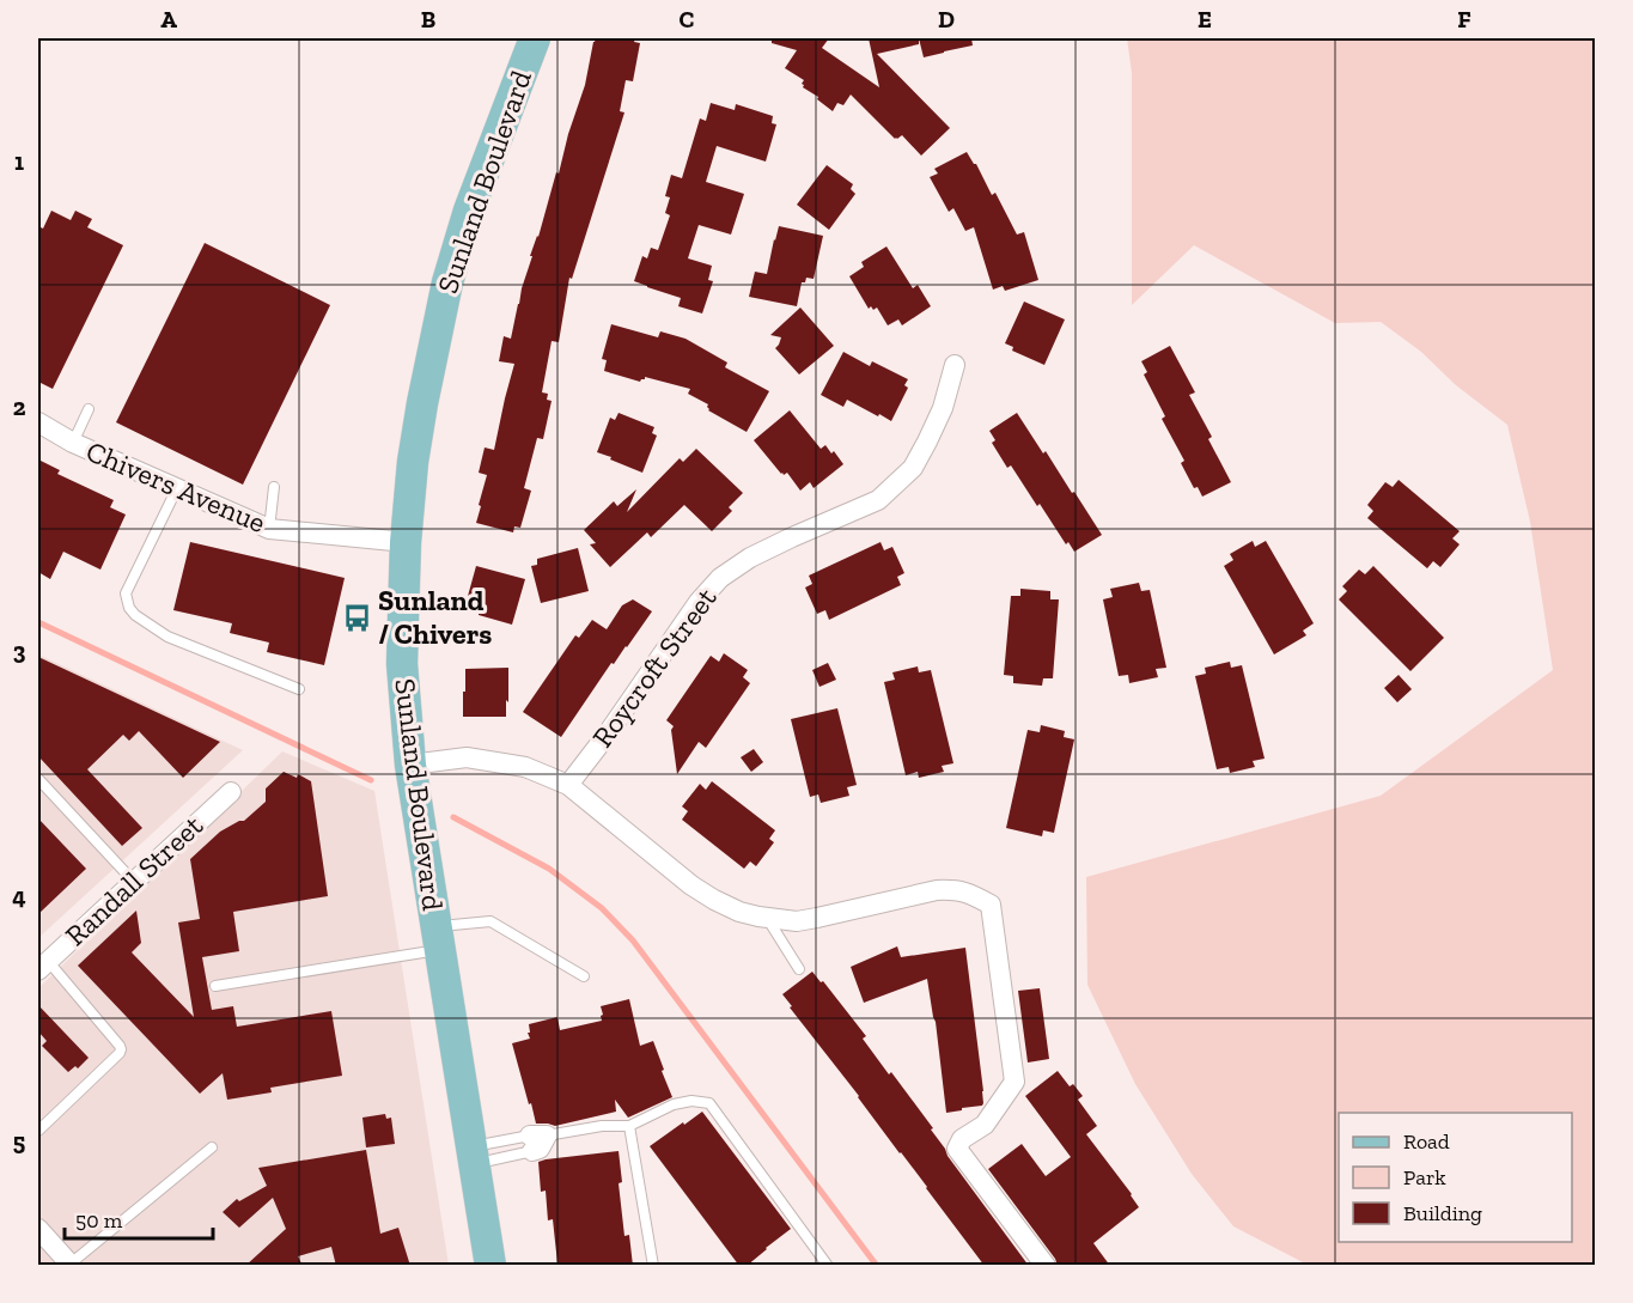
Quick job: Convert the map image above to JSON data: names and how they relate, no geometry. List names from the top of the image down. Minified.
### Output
{"streets":{"main road":["Sunland Boulevard"],"street":["Chivers Avenue","Roycroft Street","Randall Street"]},"crossings":[["Sunland Boulevard","Chivers Avenue"]],"places":{"bus stop":["Sunland / Chivers"]},"legend":["Road","Park","Building"],"scale_bar":"50 m","grid":{"columns":["A","B","C","D","E","F"],"rows":["1","2","3","4","5"]}}
